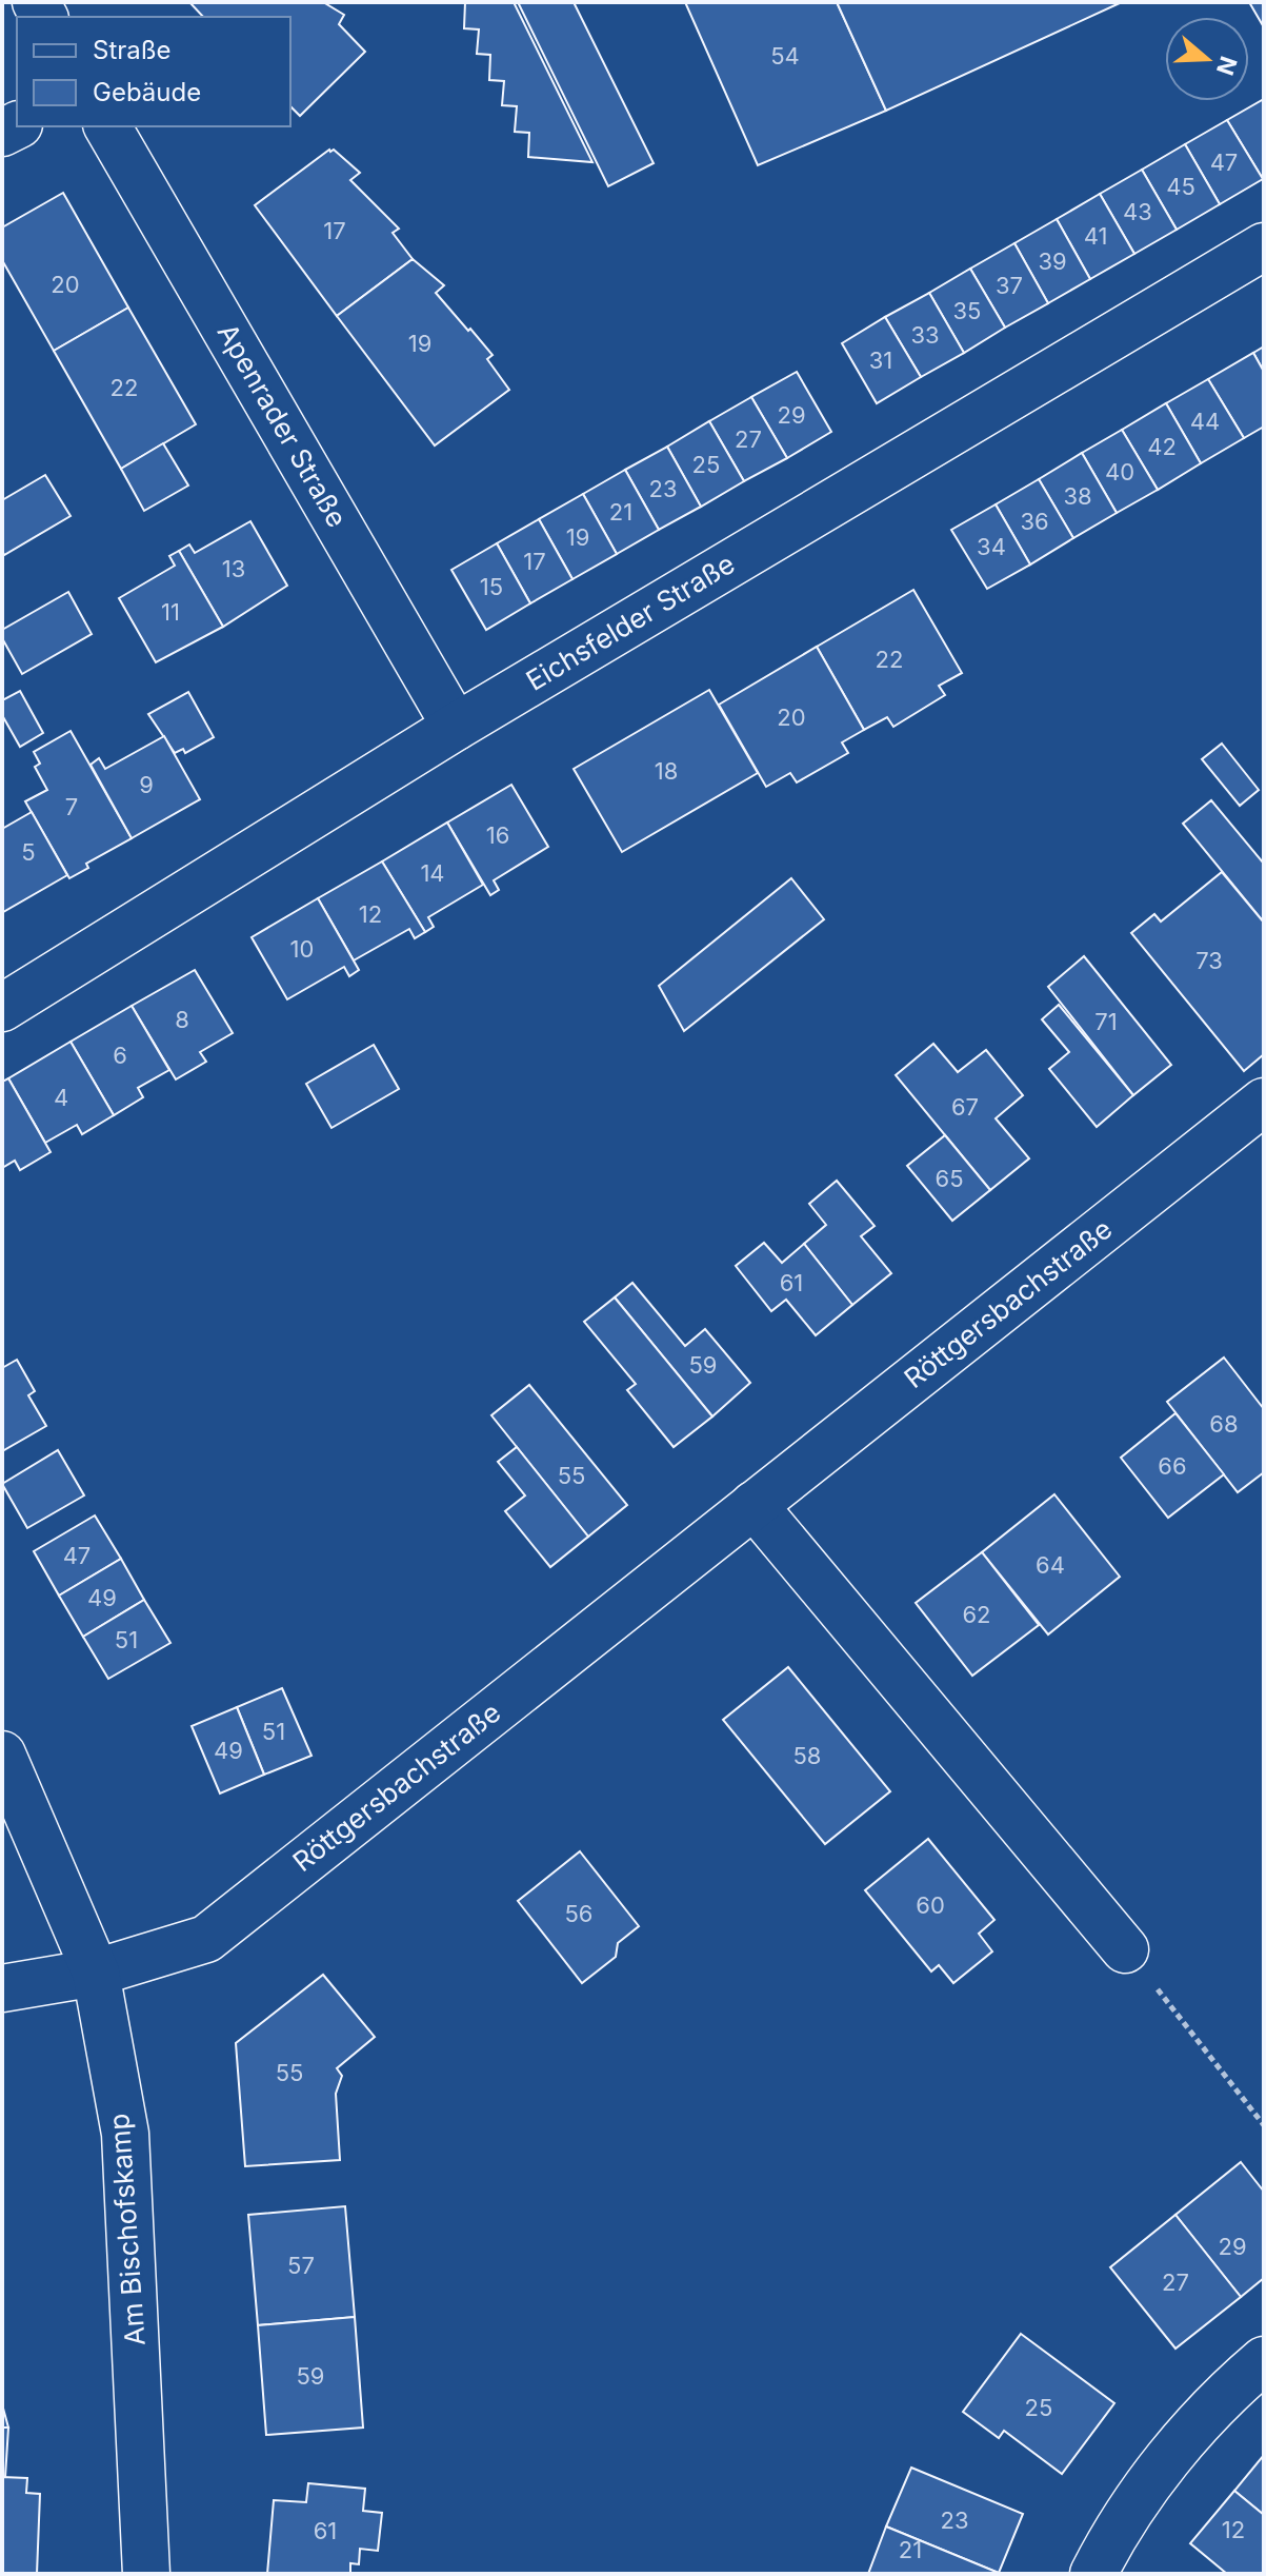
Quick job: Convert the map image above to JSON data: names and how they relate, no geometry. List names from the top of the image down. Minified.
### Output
{"streets":{"street":["Apenrader Straße","Eichsfelder Straße","Röttgersbachstraße","Am Bischofskamp"]},"crossings":[["Apenrader Straße","Eichsfelder Straße"],["Röttgersbachstraße","Am Bischofskamp"]],"house_numbers":["54","47","45","43","17","41","39","20","37","35","33","19","31","22","29","44","27","42","25","40","23","38","21","36","19","34","17","13","15","11","22","20","18","9","7","16","5","14","12","10","73","8","71","6","4","67","65","61","59","68","66","55","47","64","49","62","51","51","49","58","60","56","55","29","57","27","59","25","23","12","61","21"],"legend":["Straße","Gebäude"],"north":"right"}
